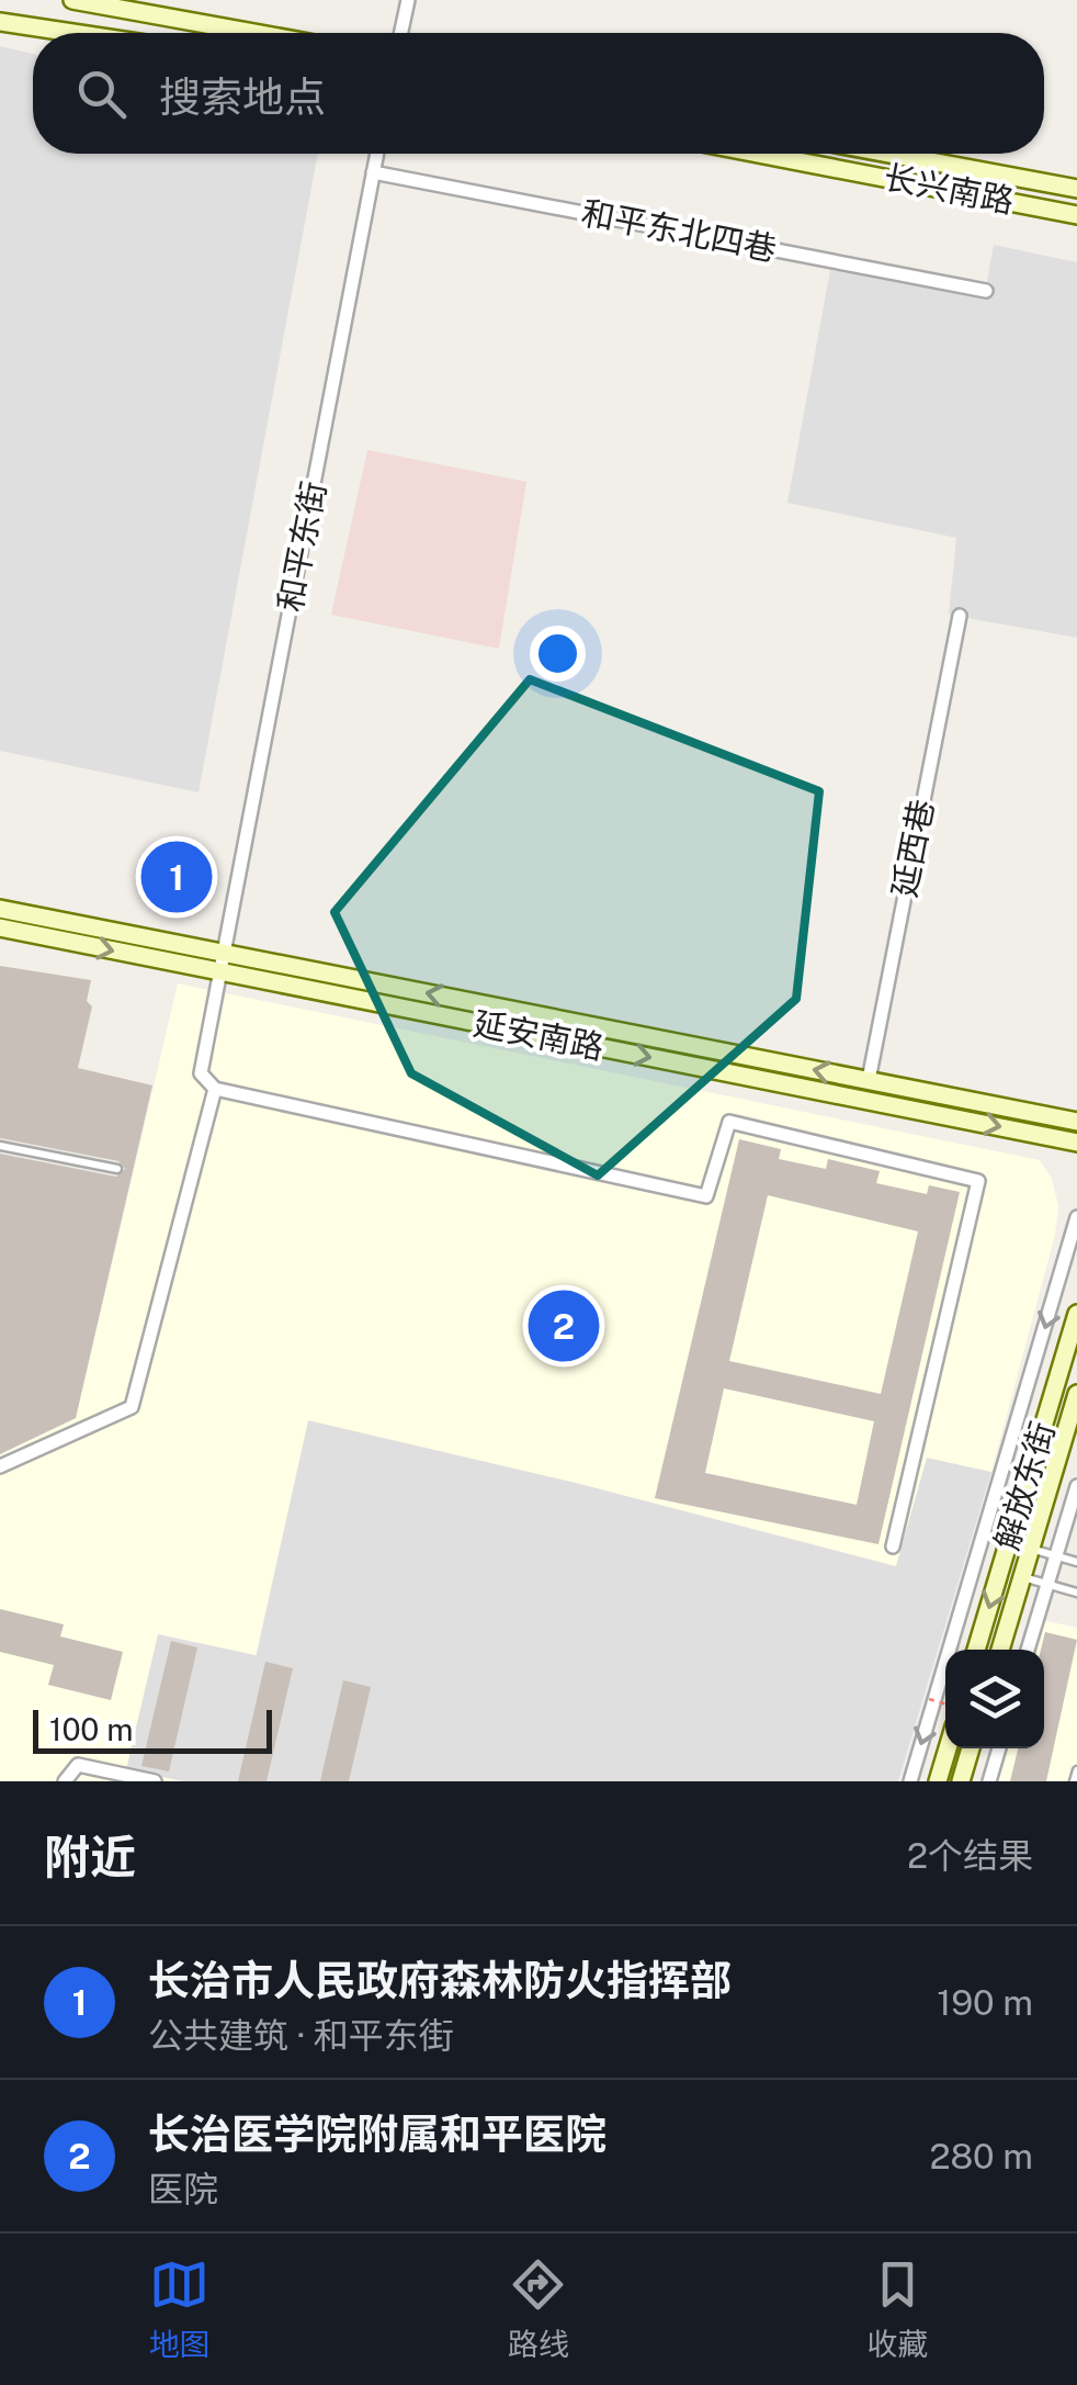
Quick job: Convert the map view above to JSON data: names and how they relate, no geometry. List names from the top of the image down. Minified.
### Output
{"streets":{"main road":["长兴南路","延安南路","解放东街"],"street":["和平东北四巷","和平东街","延西巷"]},"crossings":[["和平东北四巷","和平东街"],["和平东街","延安南路"],["延西巷","延安南路"]],"scale_bar":"100 m","page":{"search":"搜索地点","pins":["1","2"],"scale":"100 m","heading":["附近","2个结果"],"list":[{"mark":"1","name":"长治市人民政府森林防火指挥部","note":"公共建筑 · 和平东街","value":"190 m"},{"mark":"2","name":"长治医学院附属和平医院","note":"医院","value":"280 m"}],"nav":["地图","路线","收藏"]}}
